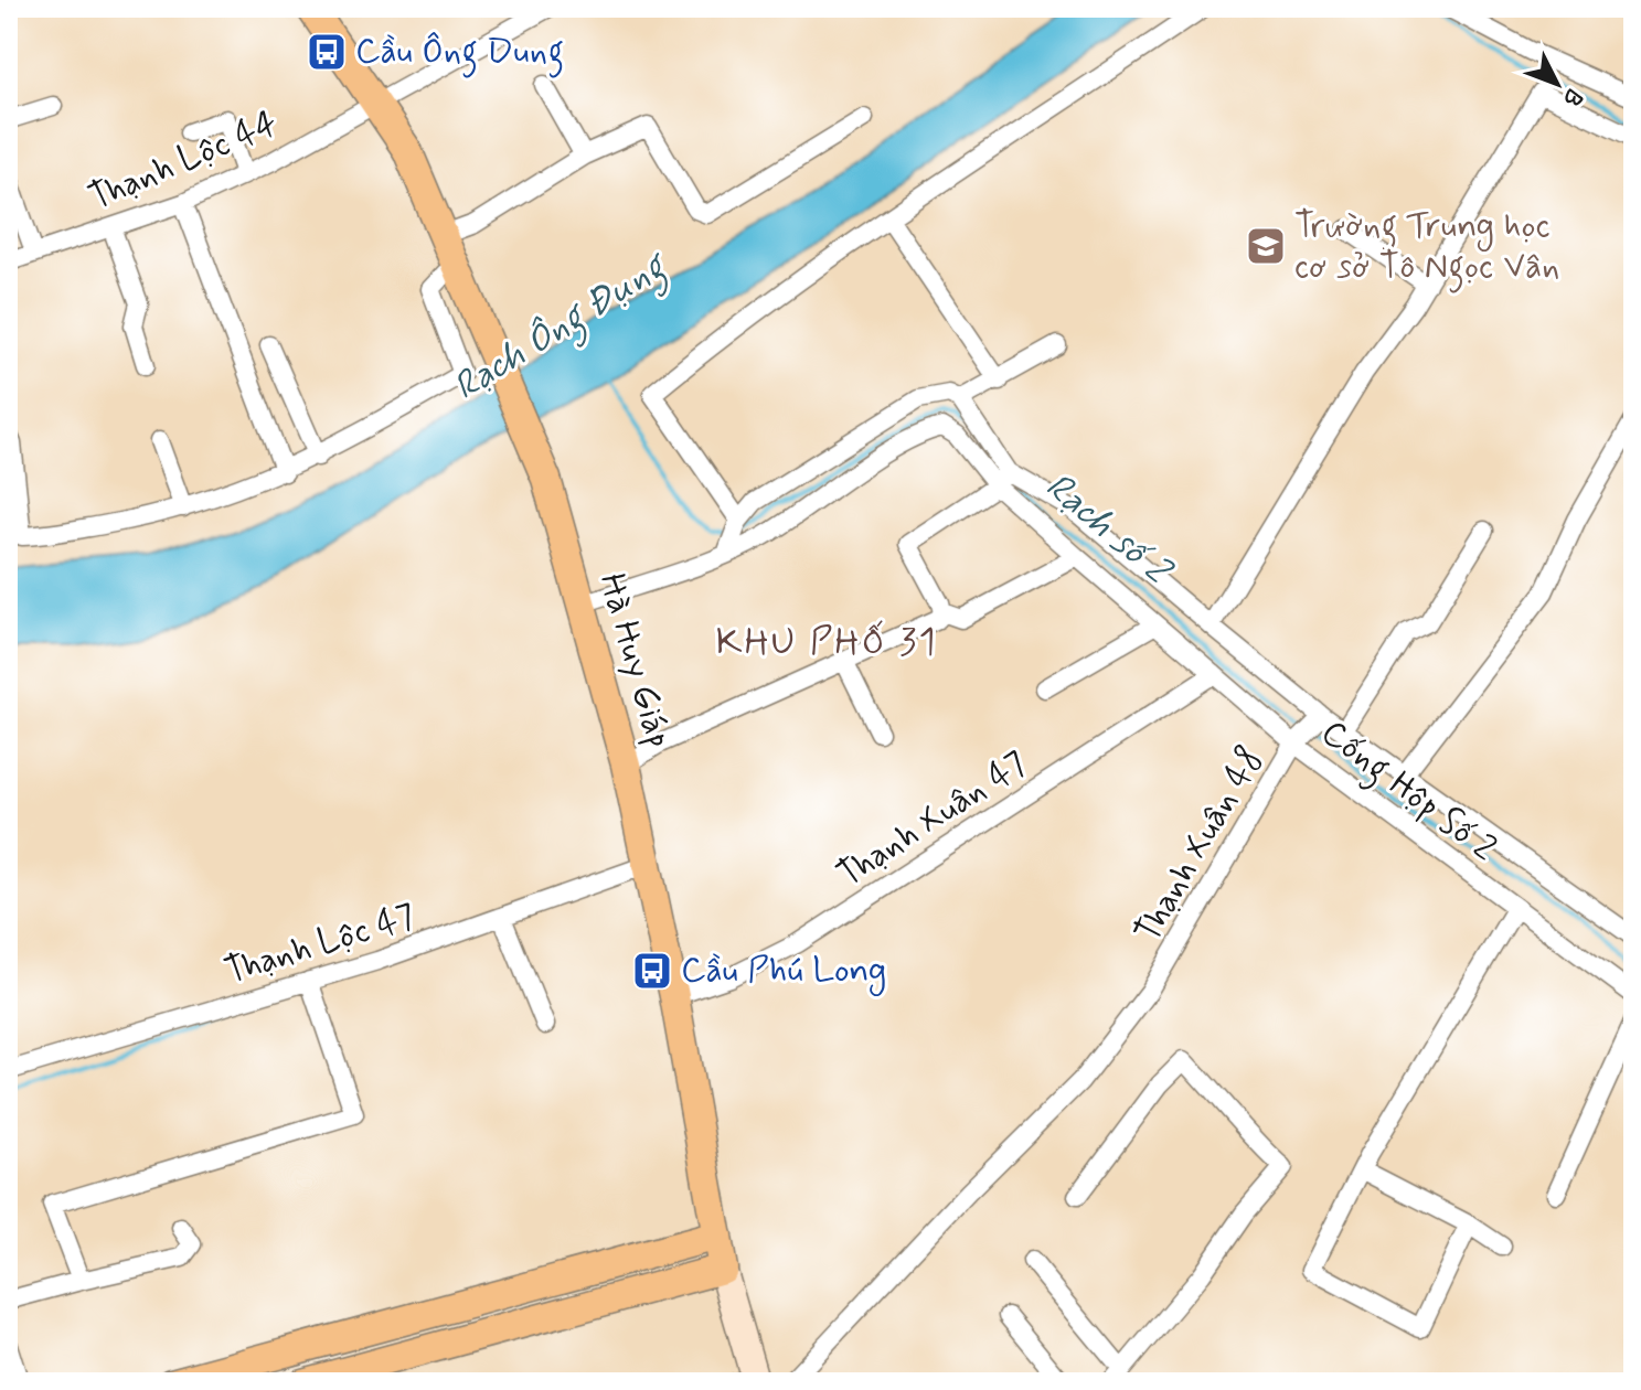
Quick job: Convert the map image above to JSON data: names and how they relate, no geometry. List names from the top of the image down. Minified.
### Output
{"streets":{"main road":["Hà Huy Giáp"],"street":["Thạnh Lộc 44","Cống Hộp Số 2","Thạnh Xuân 47","Thạnh Xuân 48","Thạnh Lộc 47"]},"crossings":[["Thạnh Lộc 44","Hà Huy Giáp"],["Hà Huy Giáp","Thạnh Xuân 47"],["Hà Huy Giáp","Thạnh Lộc 47"],["Cống Hộp Số 2","Thạnh Xuân 47"],["Cống Hộp Số 2","Thạnh Xuân 48"]],"districts":["KHU PHỐ 31"],"water":["Rạch Ông Đụng","Rạch số 2"],"places":{"bus stop":["Cầu Ông Dung","Cầu Phú Long"],"school or university":["Trường Trung học cơ sở Tô Ngọc Vân"]},"north":"bottom right"}
